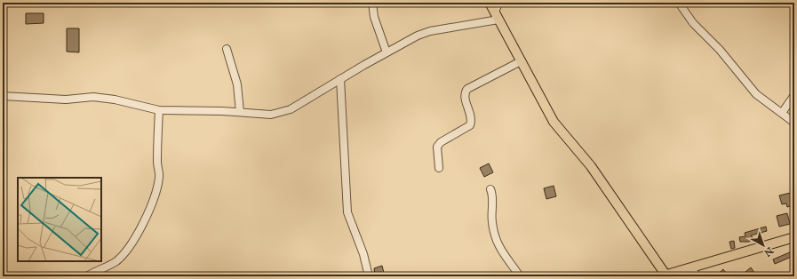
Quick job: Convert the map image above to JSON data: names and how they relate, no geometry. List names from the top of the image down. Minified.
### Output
{"north":"bottom right"}
